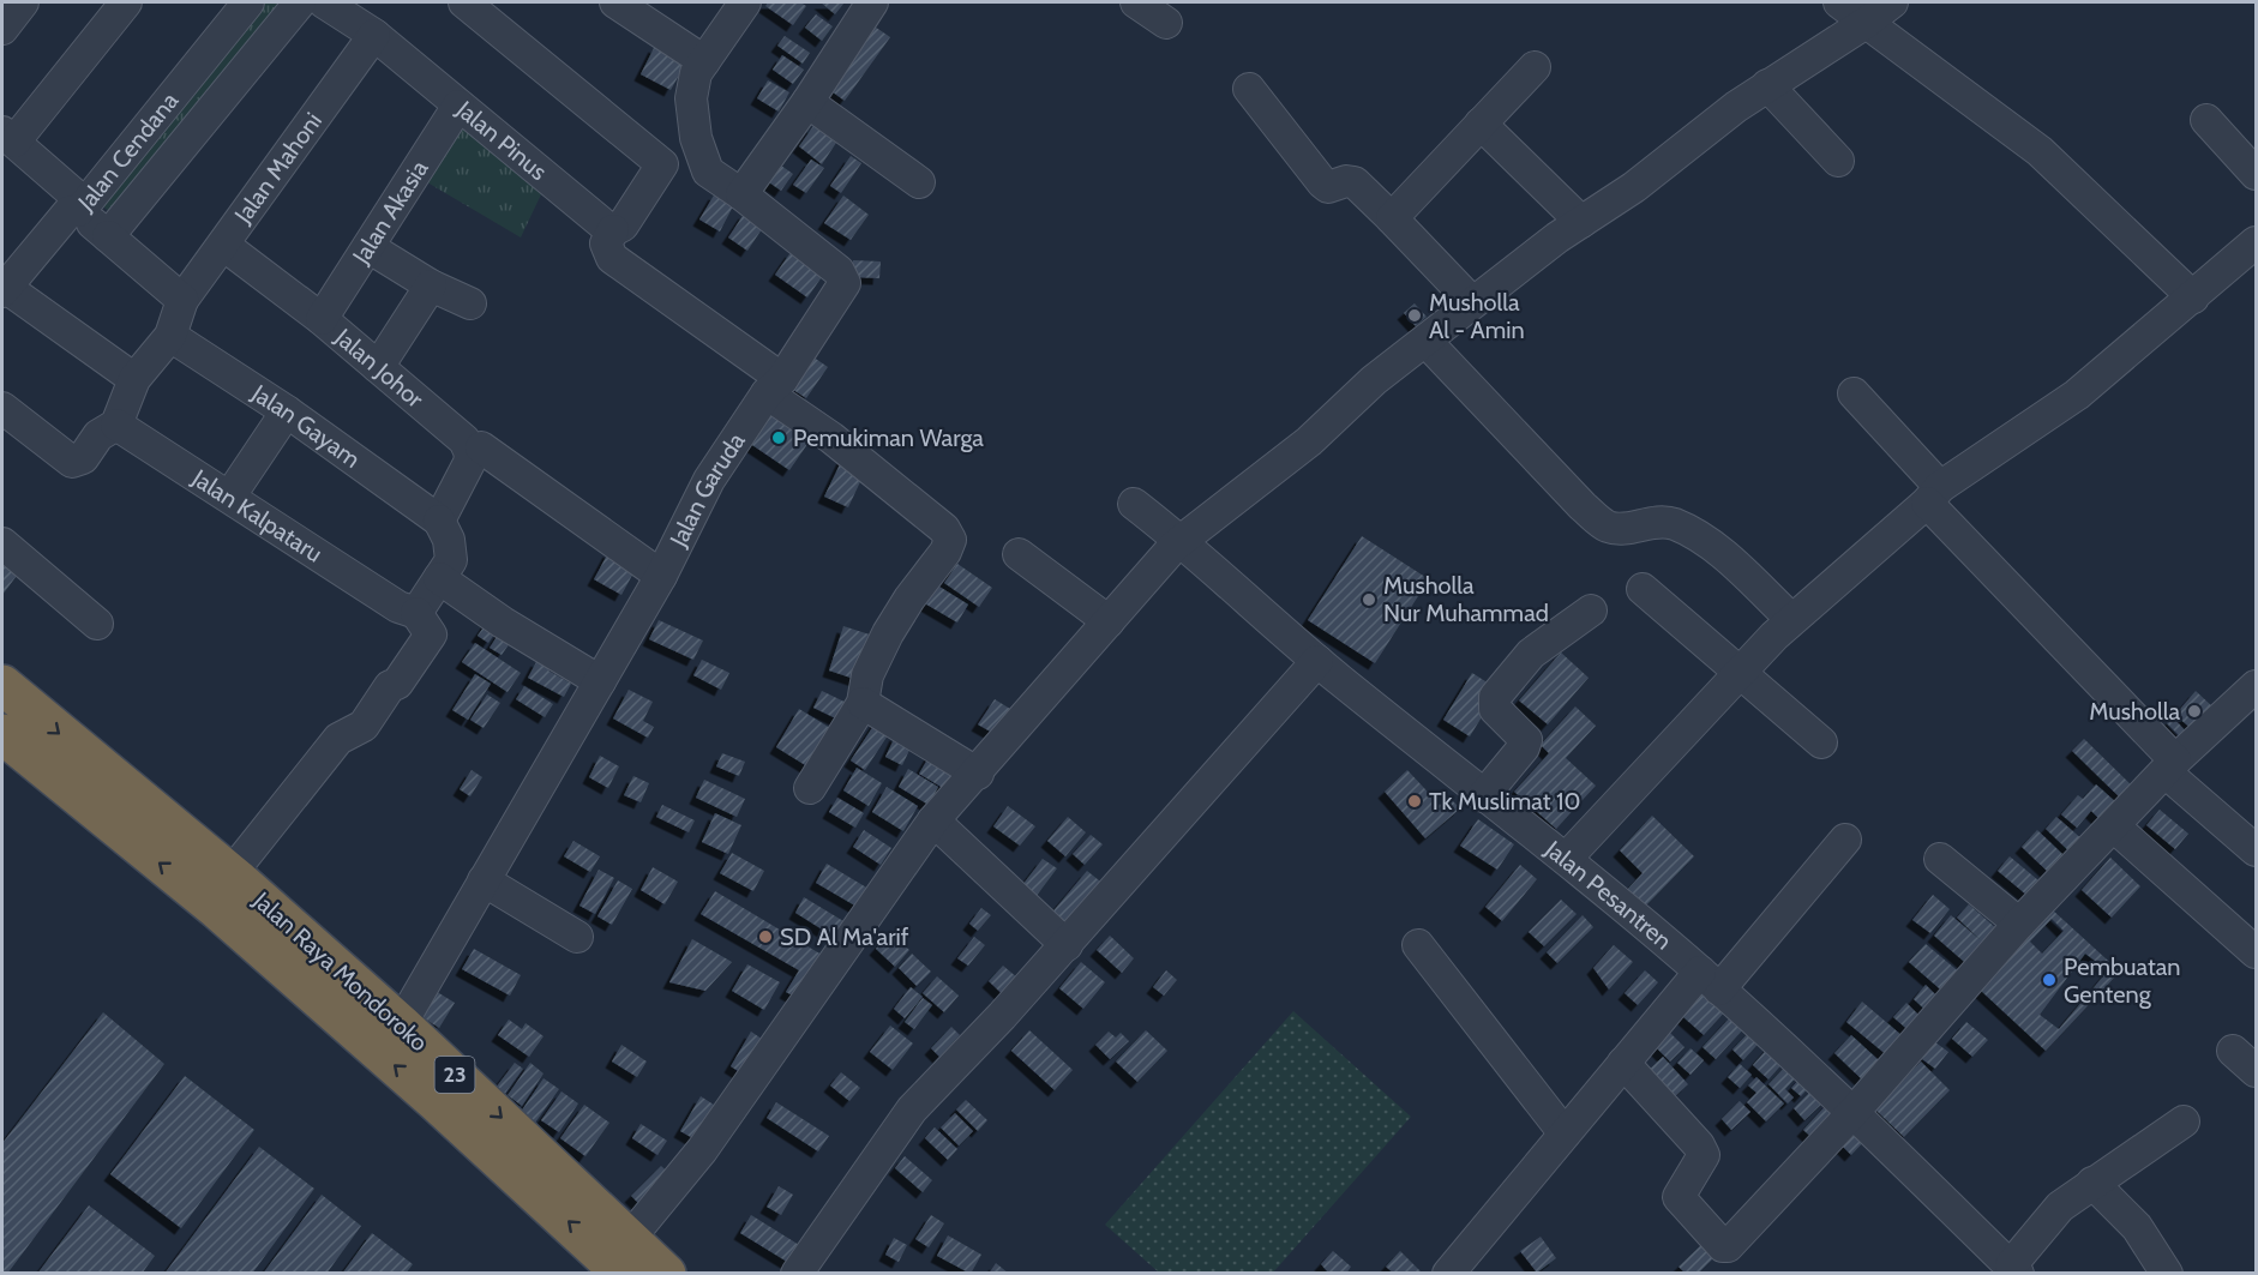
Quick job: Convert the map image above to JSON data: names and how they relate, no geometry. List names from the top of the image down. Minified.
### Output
{"streets":{"highway":["Jalan Raya Mondoroko","23"],"street":["Jalan Pinus","Jalan Cendana","Jalan Mahoni","Jalan Akasia","Jalan Johor","Jalan Gayam","Jalan Garuda","Jalan Kalpataru","Jalan Pesantren"]},"crossings":[["Jalan Pinus","Jalan Mahoni"],["Jalan Pinus","Jalan Akasia"],["Jalan Mahoni","Jalan Johor"],["Jalan Mahoni","Jalan Gayam"],["Jalan Akasia","Jalan Johor"],["Jalan Johor","Jalan Gayam"],["Jalan Garuda","Jalan Raya Mondoroko"]],"places":["Musholla Al - Amin","Pemukiman Warga","Musholla Nur Muhammad","Musholla","Tk Muslimat 10","SD Al Ma'arif","Pembuatan Genteng"]}
